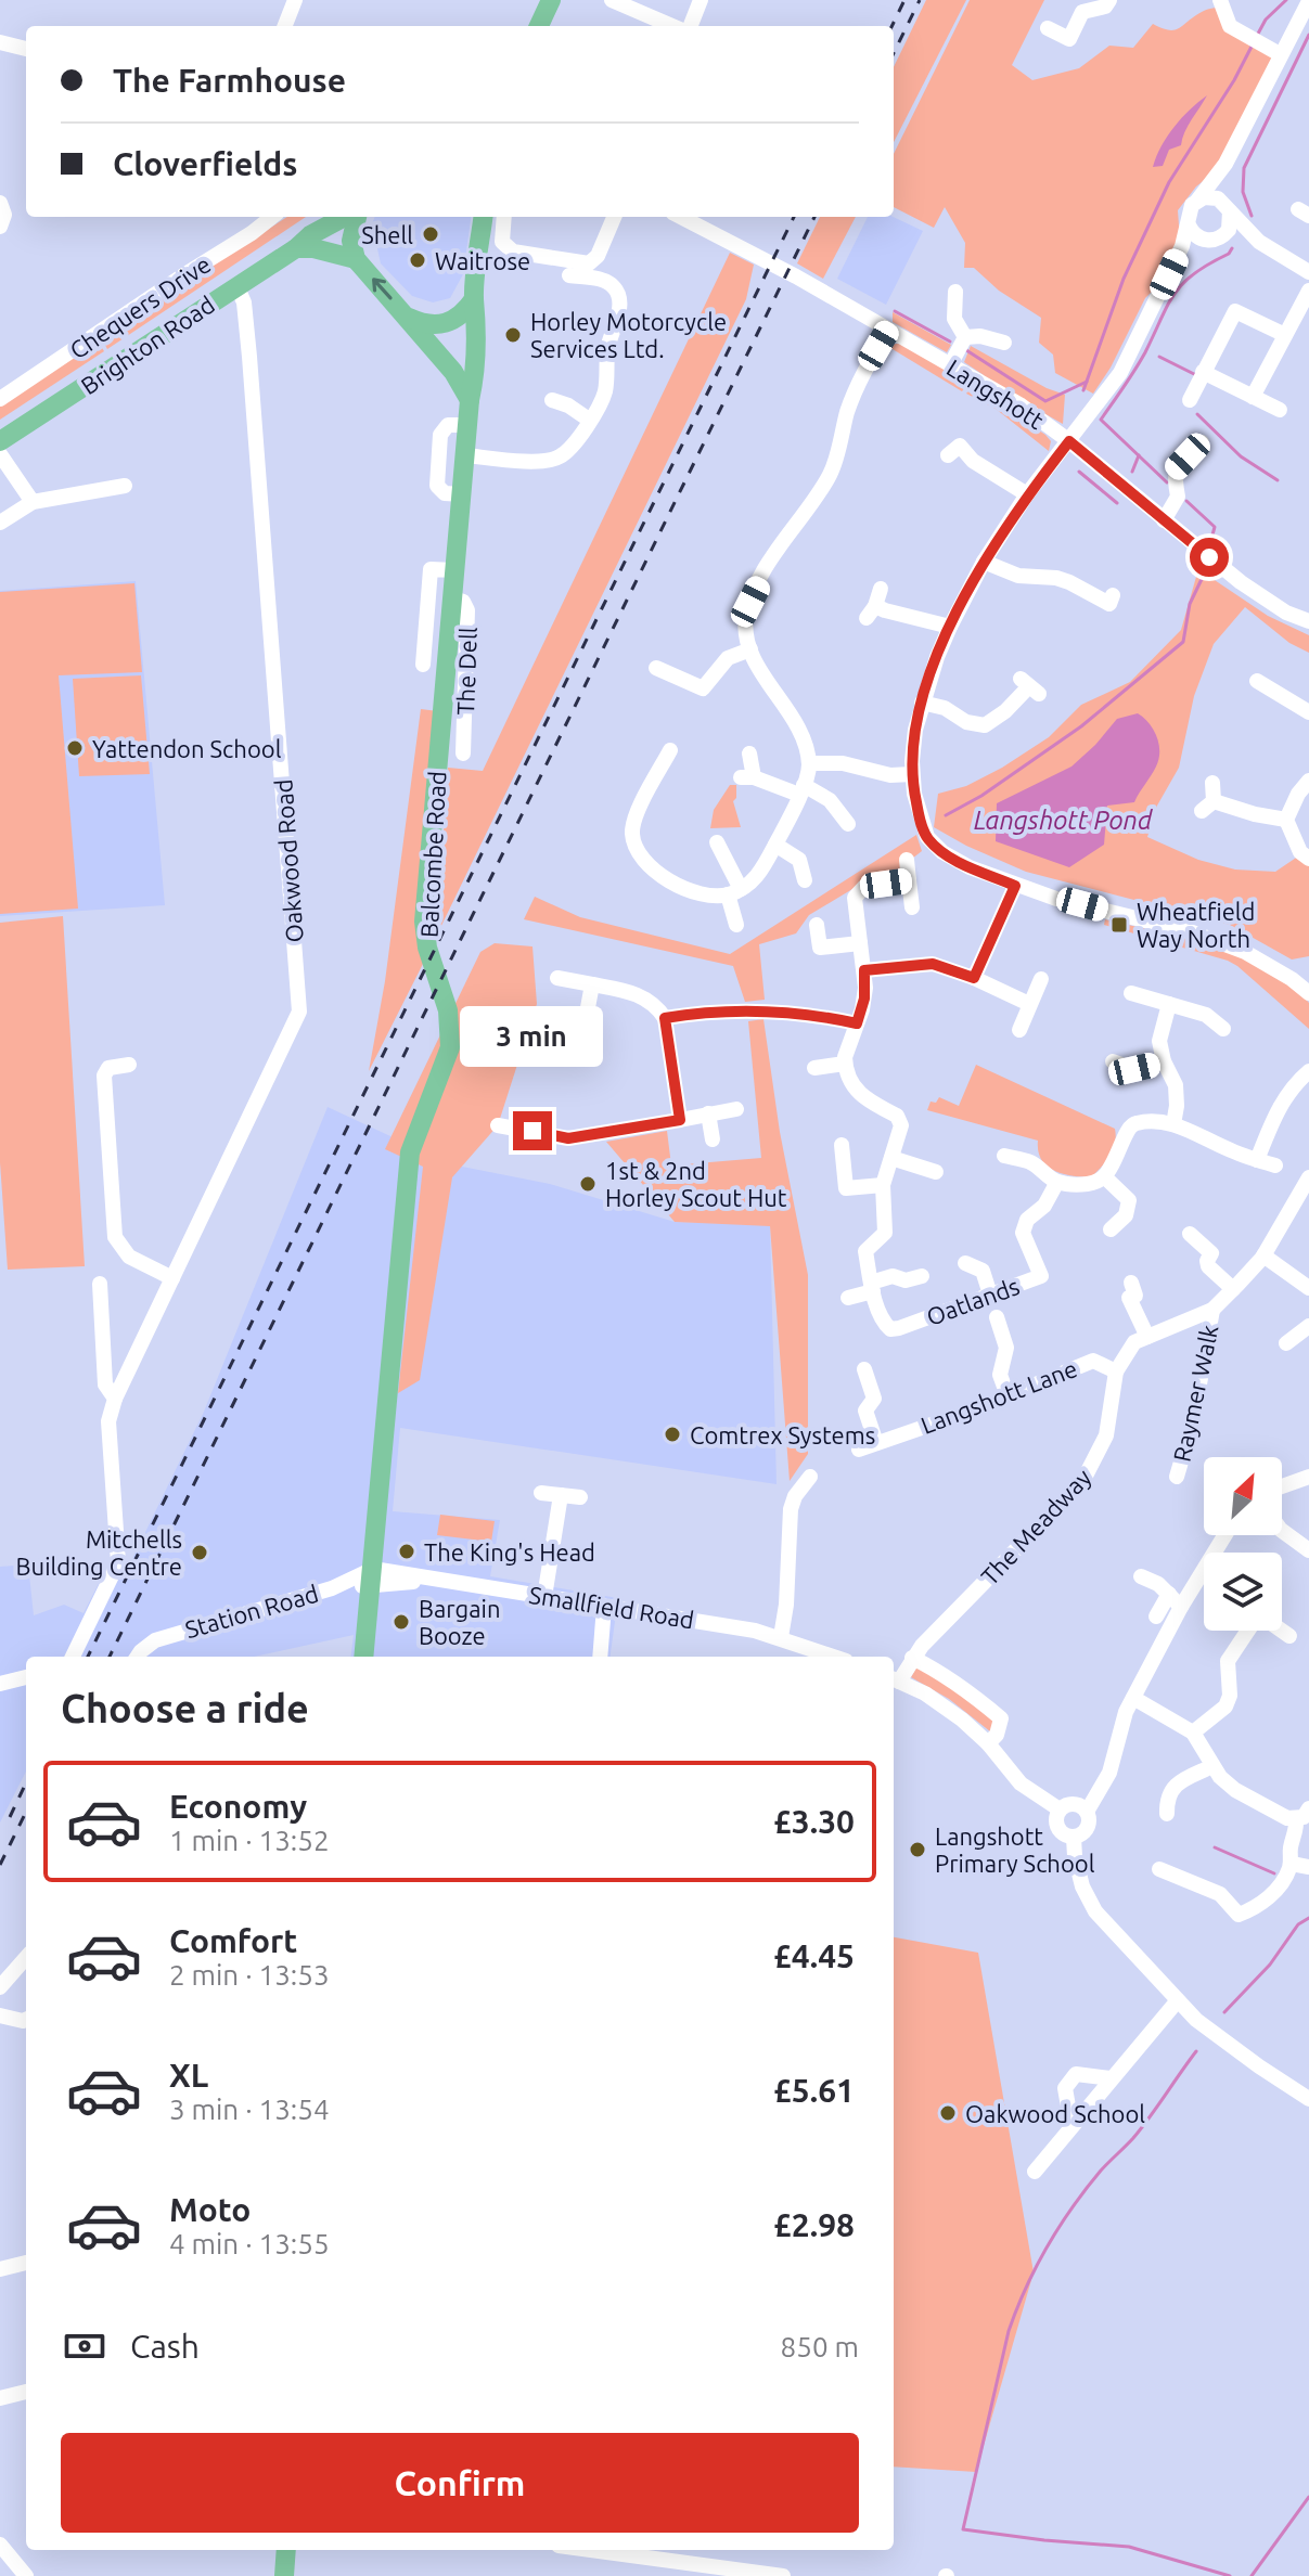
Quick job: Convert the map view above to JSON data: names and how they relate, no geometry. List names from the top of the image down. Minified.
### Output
{"streets":{"main road":["Brighton Road","Balcombe Road"],"street":["Chequers Drive","Langshott","The Dell","Oakwood Road","Oatlands","Raymer Walk","Langshott Lane","The Meadway","Smallfield Road","Station Road"]},"crossings":[["Brighton Road","Oakwood Road"],["The Dell","Balcombe Road"],["Balcombe Road","Smallfield Road"],["Balcombe Road","Station Road"],["Raymer Walk","Langshott Lane"],["Langshott Lane","The Meadway"],["Smallfield Road","Station Road"]],"water":["Langshott Pond"],"places":{"other":["Shell","Waitrose","Horley Motorcycle Services Ltd.","Yattendon School","1st & 2nd Horley Scout Hut","Comtrex Systems","The King's Head","Mitchells Building Centre","Bargain Booze","Langshott Primary School","Oakwood School"],"transit":["Wheatfield Way North"]},"north":"top right","page":{"banner":["The Farmhouse","Cloverfields"],"bubble":"3 min","heading":"Choose a ride","list":[{"name":"Economy","note":"1 min · 13:52","value":"£3.30"},{"name":"Comfort","note":"2 min · 13:53","value":"£4.45"},{"name":"XL","note":"3 min · 13:54","value":"£5.61"},{"name":"Moto","note":"4 min · 13:55","value":"£2.98"}],"pay":["Cash","850 m"],"buttons":"Confirm"}}
